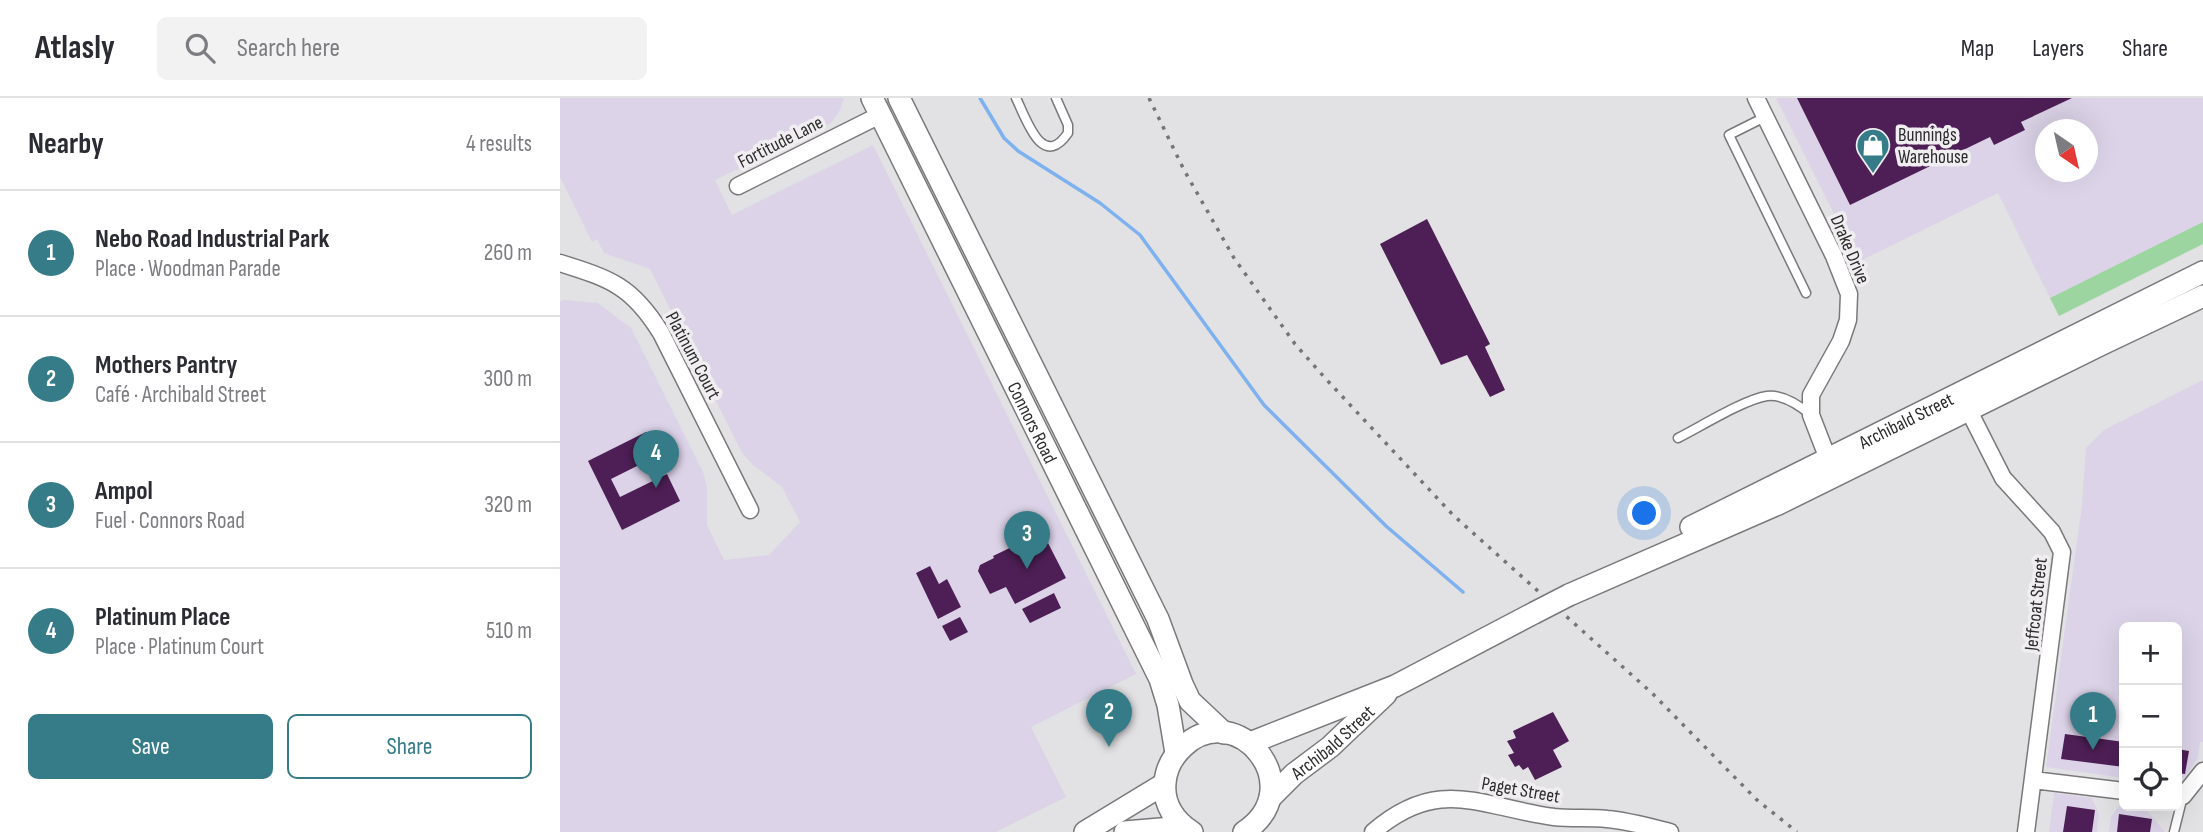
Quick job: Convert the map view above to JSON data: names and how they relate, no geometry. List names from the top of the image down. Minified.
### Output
{"streets":{"street":["Fortitude Lane","Drake Drive","Platinum Court","Archibald Street","Connors Road","Jeffcoat Street","Paget Street"]},"crossings":[["Fortitude Lane","Connors Road"],["Archibald Street","Jeffcoat Street"]],"places":{"shop":["Bunnings Warehouse"]},"north":"bottom right","page":{"header":"Atlasly","search":"Search here","nav":["Map","Layers","Share"],"heading":["Nearby","4 results"],"list":[{"mark":"1","name":"Nebo Road Industrial Park","note":"Place · Woodman Parade","value":"260 m"},{"mark":"2","name":"Mothers Pantry","note":"Café · Archibald Street","value":"300 m"},{"mark":"3","name":"Ampol","note":"Fuel · Connors Road","value":"320 m"},{"mark":"4","name":"Platinum Place","note":"Place · Platinum Court","value":"510 m"}],"pins":["4","3","2","1"],"map_buttons":["+","−"],"buttons":["Save","Share"]}}
